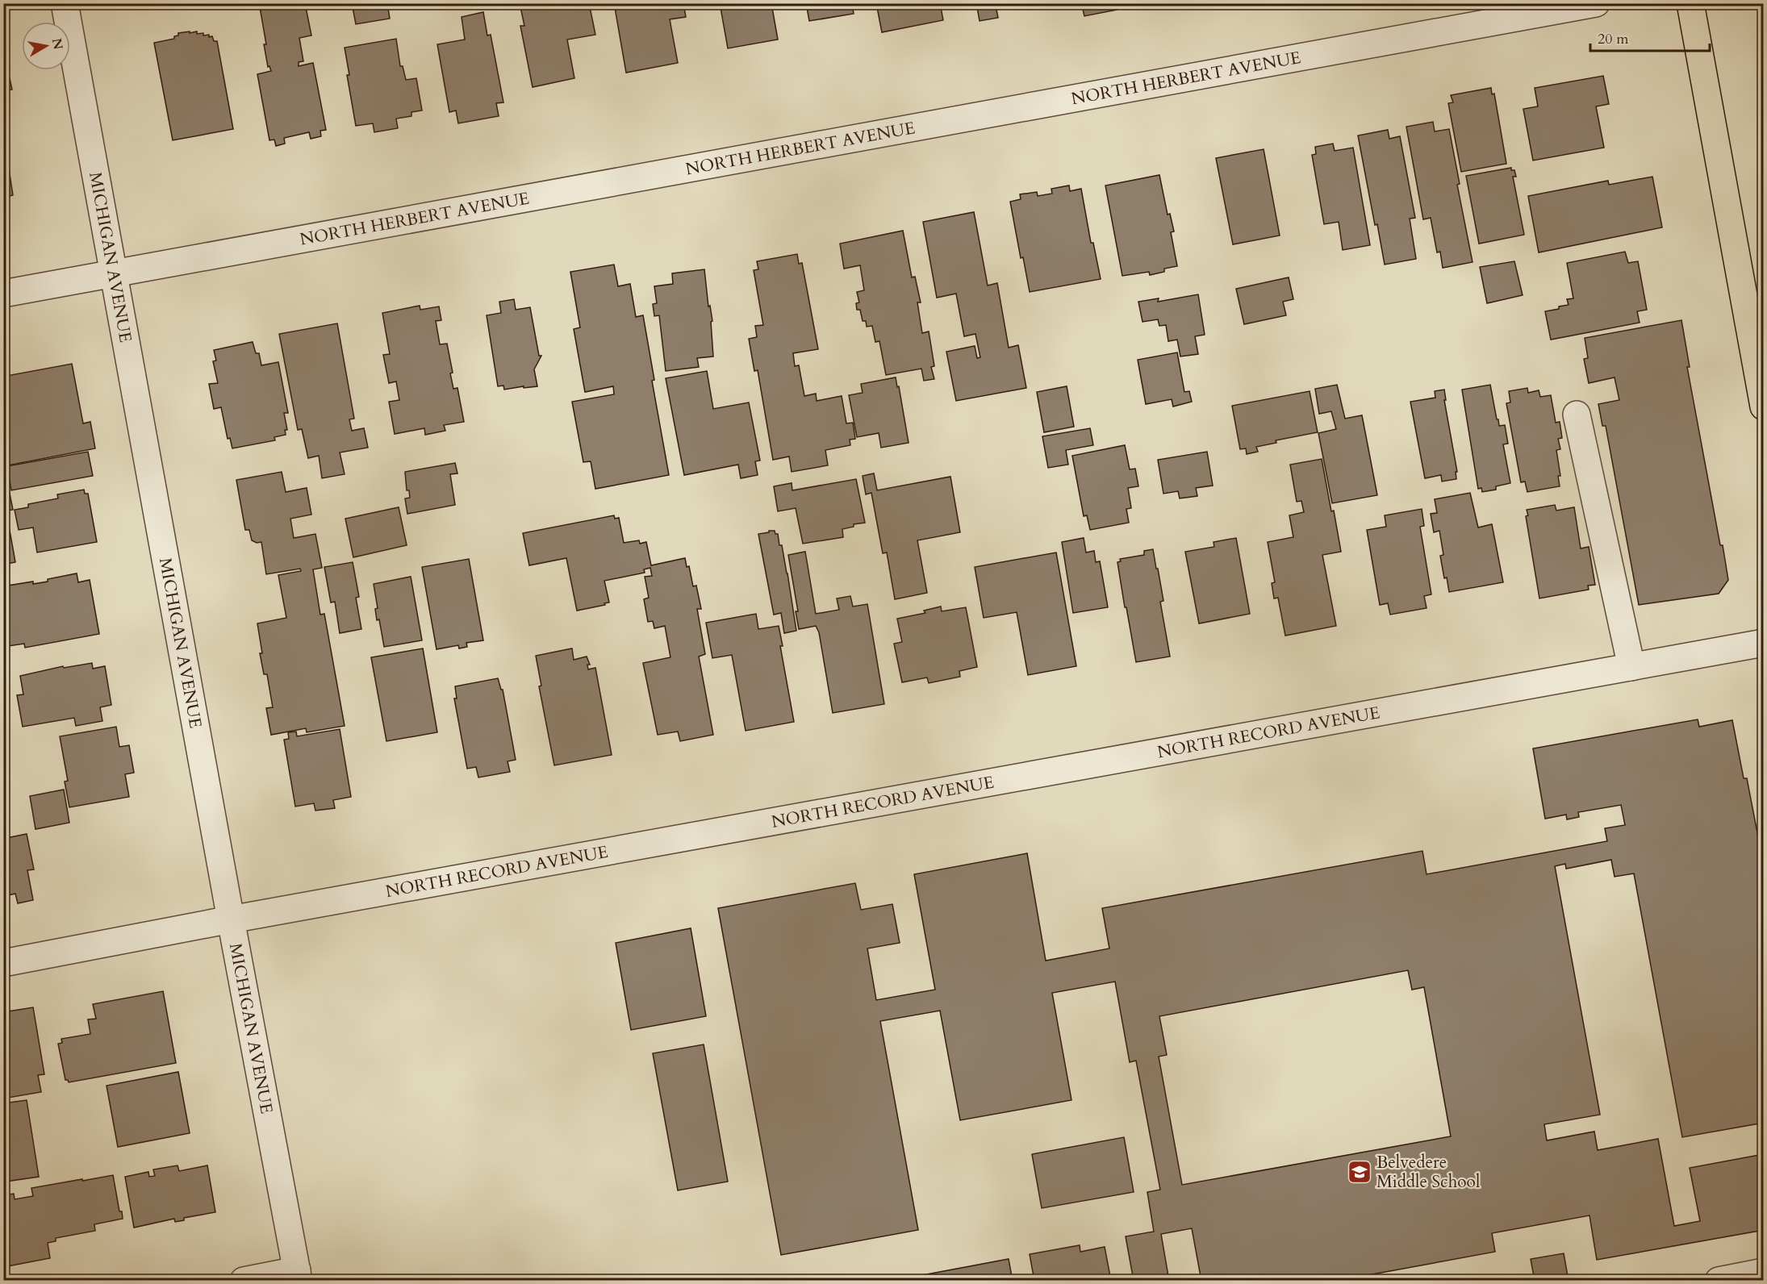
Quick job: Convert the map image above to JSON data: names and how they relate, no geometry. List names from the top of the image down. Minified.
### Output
{"streets":{"street":["NORTH HERBERT AVENUE","MICHIGAN AVENUE","NORTH RECORD AVENUE"]},"crossings":[["NORTH HERBERT AVENUE","MICHIGAN AVENUE"],["MICHIGAN AVENUE","NORTH RECORD AVENUE"]],"places":{"school or university":["Belvedere Middle School"]},"scale_bar":"20 m","north":"right"}
